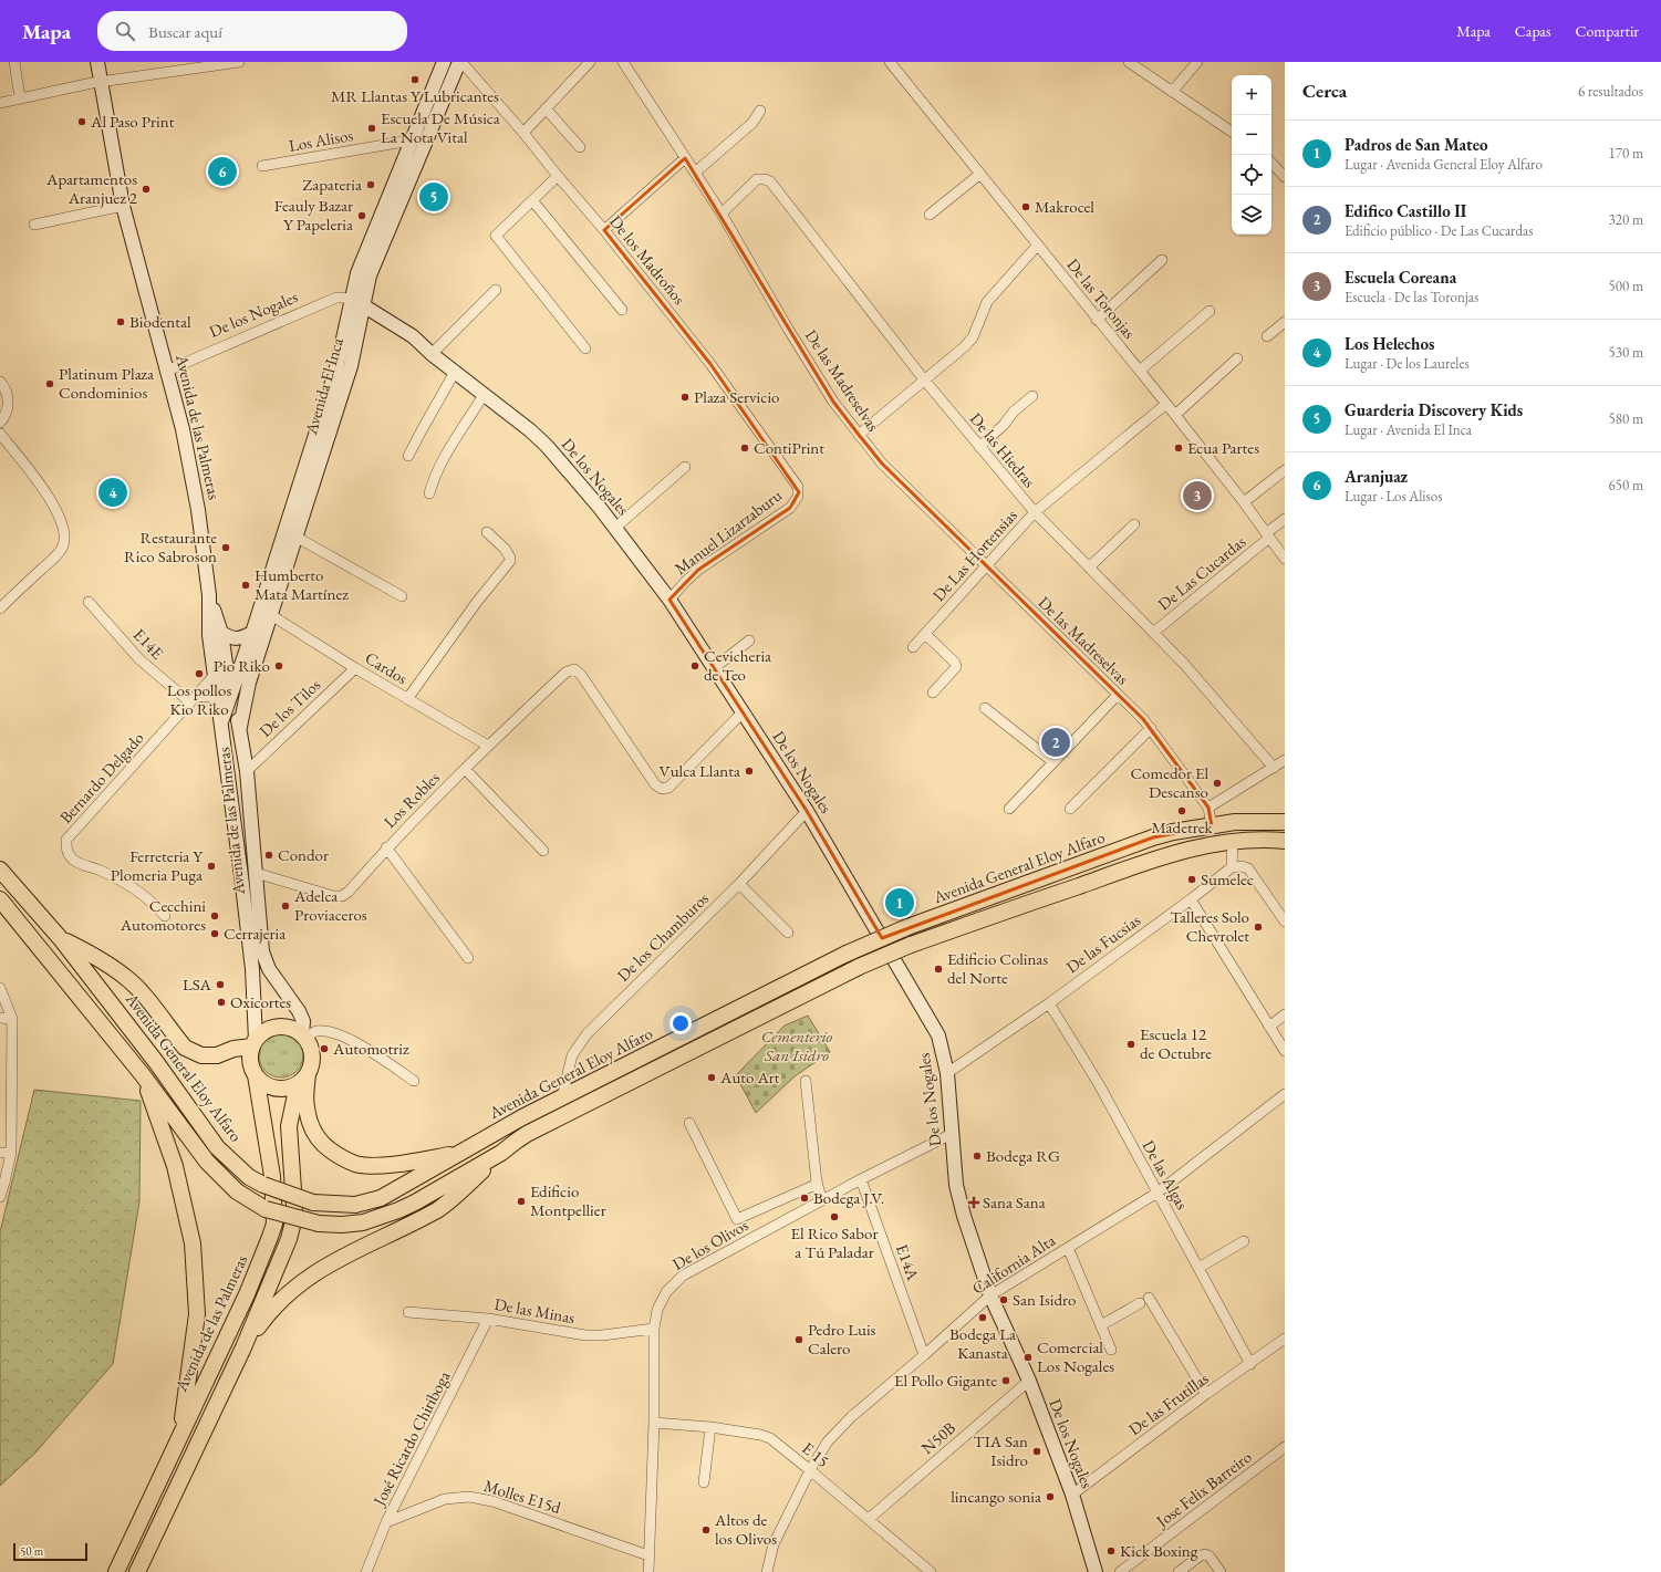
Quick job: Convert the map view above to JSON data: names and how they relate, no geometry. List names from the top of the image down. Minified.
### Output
{"streets":{"main road":["Avenida de las Palmeras","Avenida General Eloy Alfaro"],"street":["Los Alisos","De los Madroños","De las Toronjas","De los Nogales","De las Madreselvas","Avenida El Inca","De las Hiedras","Manuel Lizarzaburu","De Las Hortensias","De Las Cucardas","E14E","Cardos","De los Tilos","Bernardo Delgado","Los Robles","De los Chamburos","De las Fucsias","De las Algas","De los Olivos","E14A","California Alta","De las Minas","De las Frutillas","José Ricardo Chiriboga","N50B","E 15","Jose Felix Barreiro","Molles E15d"]},"crossings":[["Los Alisos","Avenida El Inca"],["De los Madroños","Avenida El Inca"],["De los Madroños","Manuel Lizarzaburu"],["De las Toronjas","De Las Hortensias"],["De las Toronjas","De Las Cucardas"],["De los Nogales","Avenida El Inca"],["De los Nogales","Avenida de las Palmeras"],["De los Nogales","Manuel Lizarzaburu"],["De los Nogales","Los Robles"],["De los Nogales","De los Chamburos"],["De los Nogales","De las Fucsias"],["De los Nogales","De los Olivos"],["De los Nogales","California Alta"],["De los Nogales","De las Frutillas"],["De los Nogales","N50B"],["De las Madreselvas","De las Hiedras"],["De las Madreselvas","De Las Hortensias"],["Avenida El Inca","Avenida de las Palmeras"],["Avenida El Inca","Cardos"],["Avenida de las Palmeras","De los Tilos"],["Avenida de las Palmeras","Bernardo Delgado"],["Avenida de las Palmeras","Los Robles"],["De las Hiedras","De Las Hortensias"],["De las Hiedras","De Las Cucardas"],["E14E","Bernardo Delgado"],["Cardos","De los Tilos"],["Cardos","Los Robles"],["Avenida General Eloy Alfaro","De los Chamburos"],["De las Fucsias","De las Algas"],["De las Algas","California Alta"],["De las Algas","De las Frutillas"],["De los Olivos","E14A"],["De los Olivos","De las Minas"],["De los Olivos","E 15"],["De los Olivos","Molles E15d"],["E14A","California Alta"],["California Alta","E 15"],["De las Minas","José Ricardo Chiriboga"],["José Ricardo Chiriboga","Molles E15d"],["N50B","E 15"]],"parks":["Cementerio San Isidro"],"places":{"other":["MR Llantas Y Lubricantes","Al Paso Print","Escuela De Música La Nota Vital","Zapateria","Apartamentos Aranjuez 2","Makrocel","Feauly Bazar Y Papeleria","Biodental","Platinum Plaza Condominios","Plaza Servicio","ContiPrint","Ecua Partes","Restaurante Rico Sabroson","Humberto Mata Martínez","Pio Riko","Cevicheria de Teo","Los pollos Kio Riko","Vulca Llanta","Comedor El Descanso","Madetrek","Condor","Ferreteria Y Plomeria Puga","Sumelec","Adelca Proviaceros","Cecchini Automotores","Talleres Solo Chevrolet","Cerrajeria","Edificio Colinas del Norte","LSA","Oxicortes","Escuela 12 de Octubre","Automotriz","Auto Art","Bodega RG","Bodega J.V.","Edificio Montpellier","El Rico Sabor a Tú Paladar","San Isidro","Bodega La Kanasta","Pedro Luis Calero","Comercial Los Nogales","El Pollo Gigante","TIA San Isidro","lincango sonia","Altos de los Olivos","Kick Boxing"],"health":["Sana Sana"]},"scale_bar":"50 m","page":{"header":"Mapa","search":"Buscar aquí","nav":["Mapa","Capas","Compartir"],"heading":["Cerca","6 resultados"],"map_buttons":["+","−"],"list":[{"mark":"1","name":"Padros de San Mateo","note":"Lugar · Avenida General Eloy Alfaro","value":"170 m"},{"mark":"2","name":"Edifico Castillo II","note":"Edificio público · De Las Cucardas","value":"320 m"},{"mark":"3","name":"Escuela Coreana","note":"Escuela · De las Toronjas","value":"500 m"},{"mark":"4","name":"Los Helechos","note":"Lugar · De los Laureles","value":"530 m"},{"mark":"5","name":"Guarderia Discovery Kids","note":"Lugar · Avenida El Inca","value":"580 m"},{"mark":"6","name":"Aranjuaz","note":"Lugar · Los Alisos","value":"650 m"}],"pins":["6","5","4","3","2","1"],"scale":"50 m"}}
